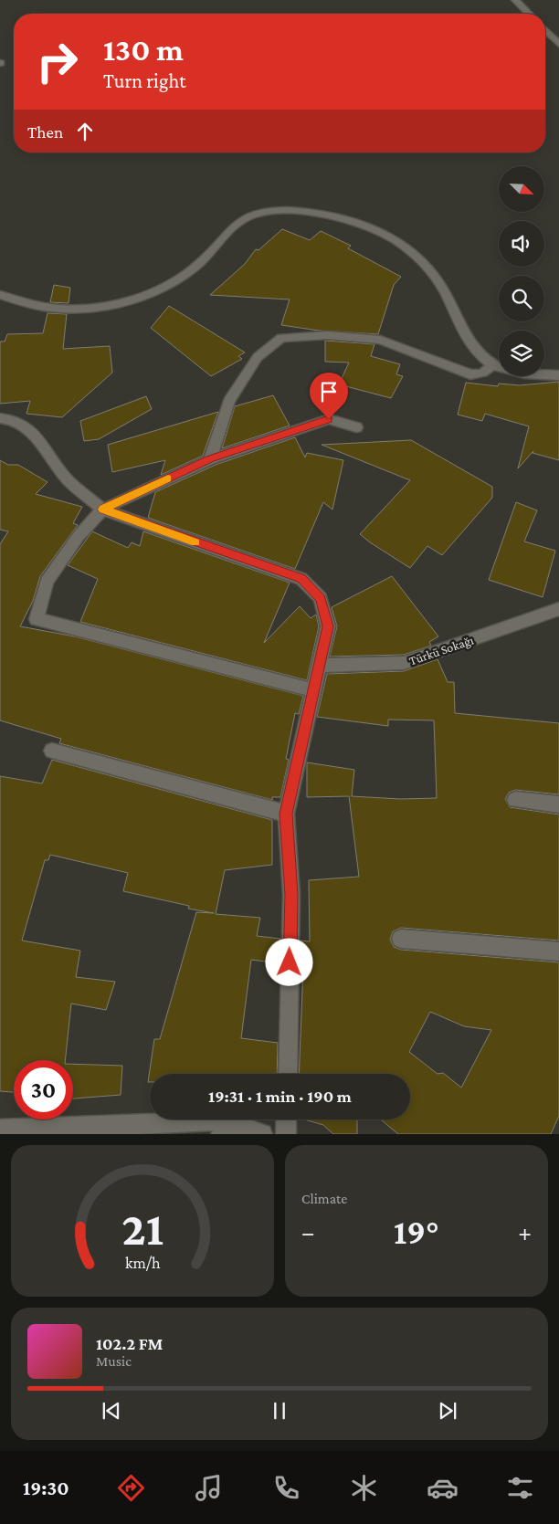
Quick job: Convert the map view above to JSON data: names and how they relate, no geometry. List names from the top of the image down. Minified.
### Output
{"streets":{"street":["Türkü Sokağı"]},"north":"bottom right","page":{"turn":["130 m","Turn right"],"then":"Then","limit":"30","trip":"19:31 · 1 min · 190 m","tile":"Climate","heat":["−","19°","+"],"song":["102.2 FM","Music"],"tabs":"19:30","gauge":["21","km/h"]}}
